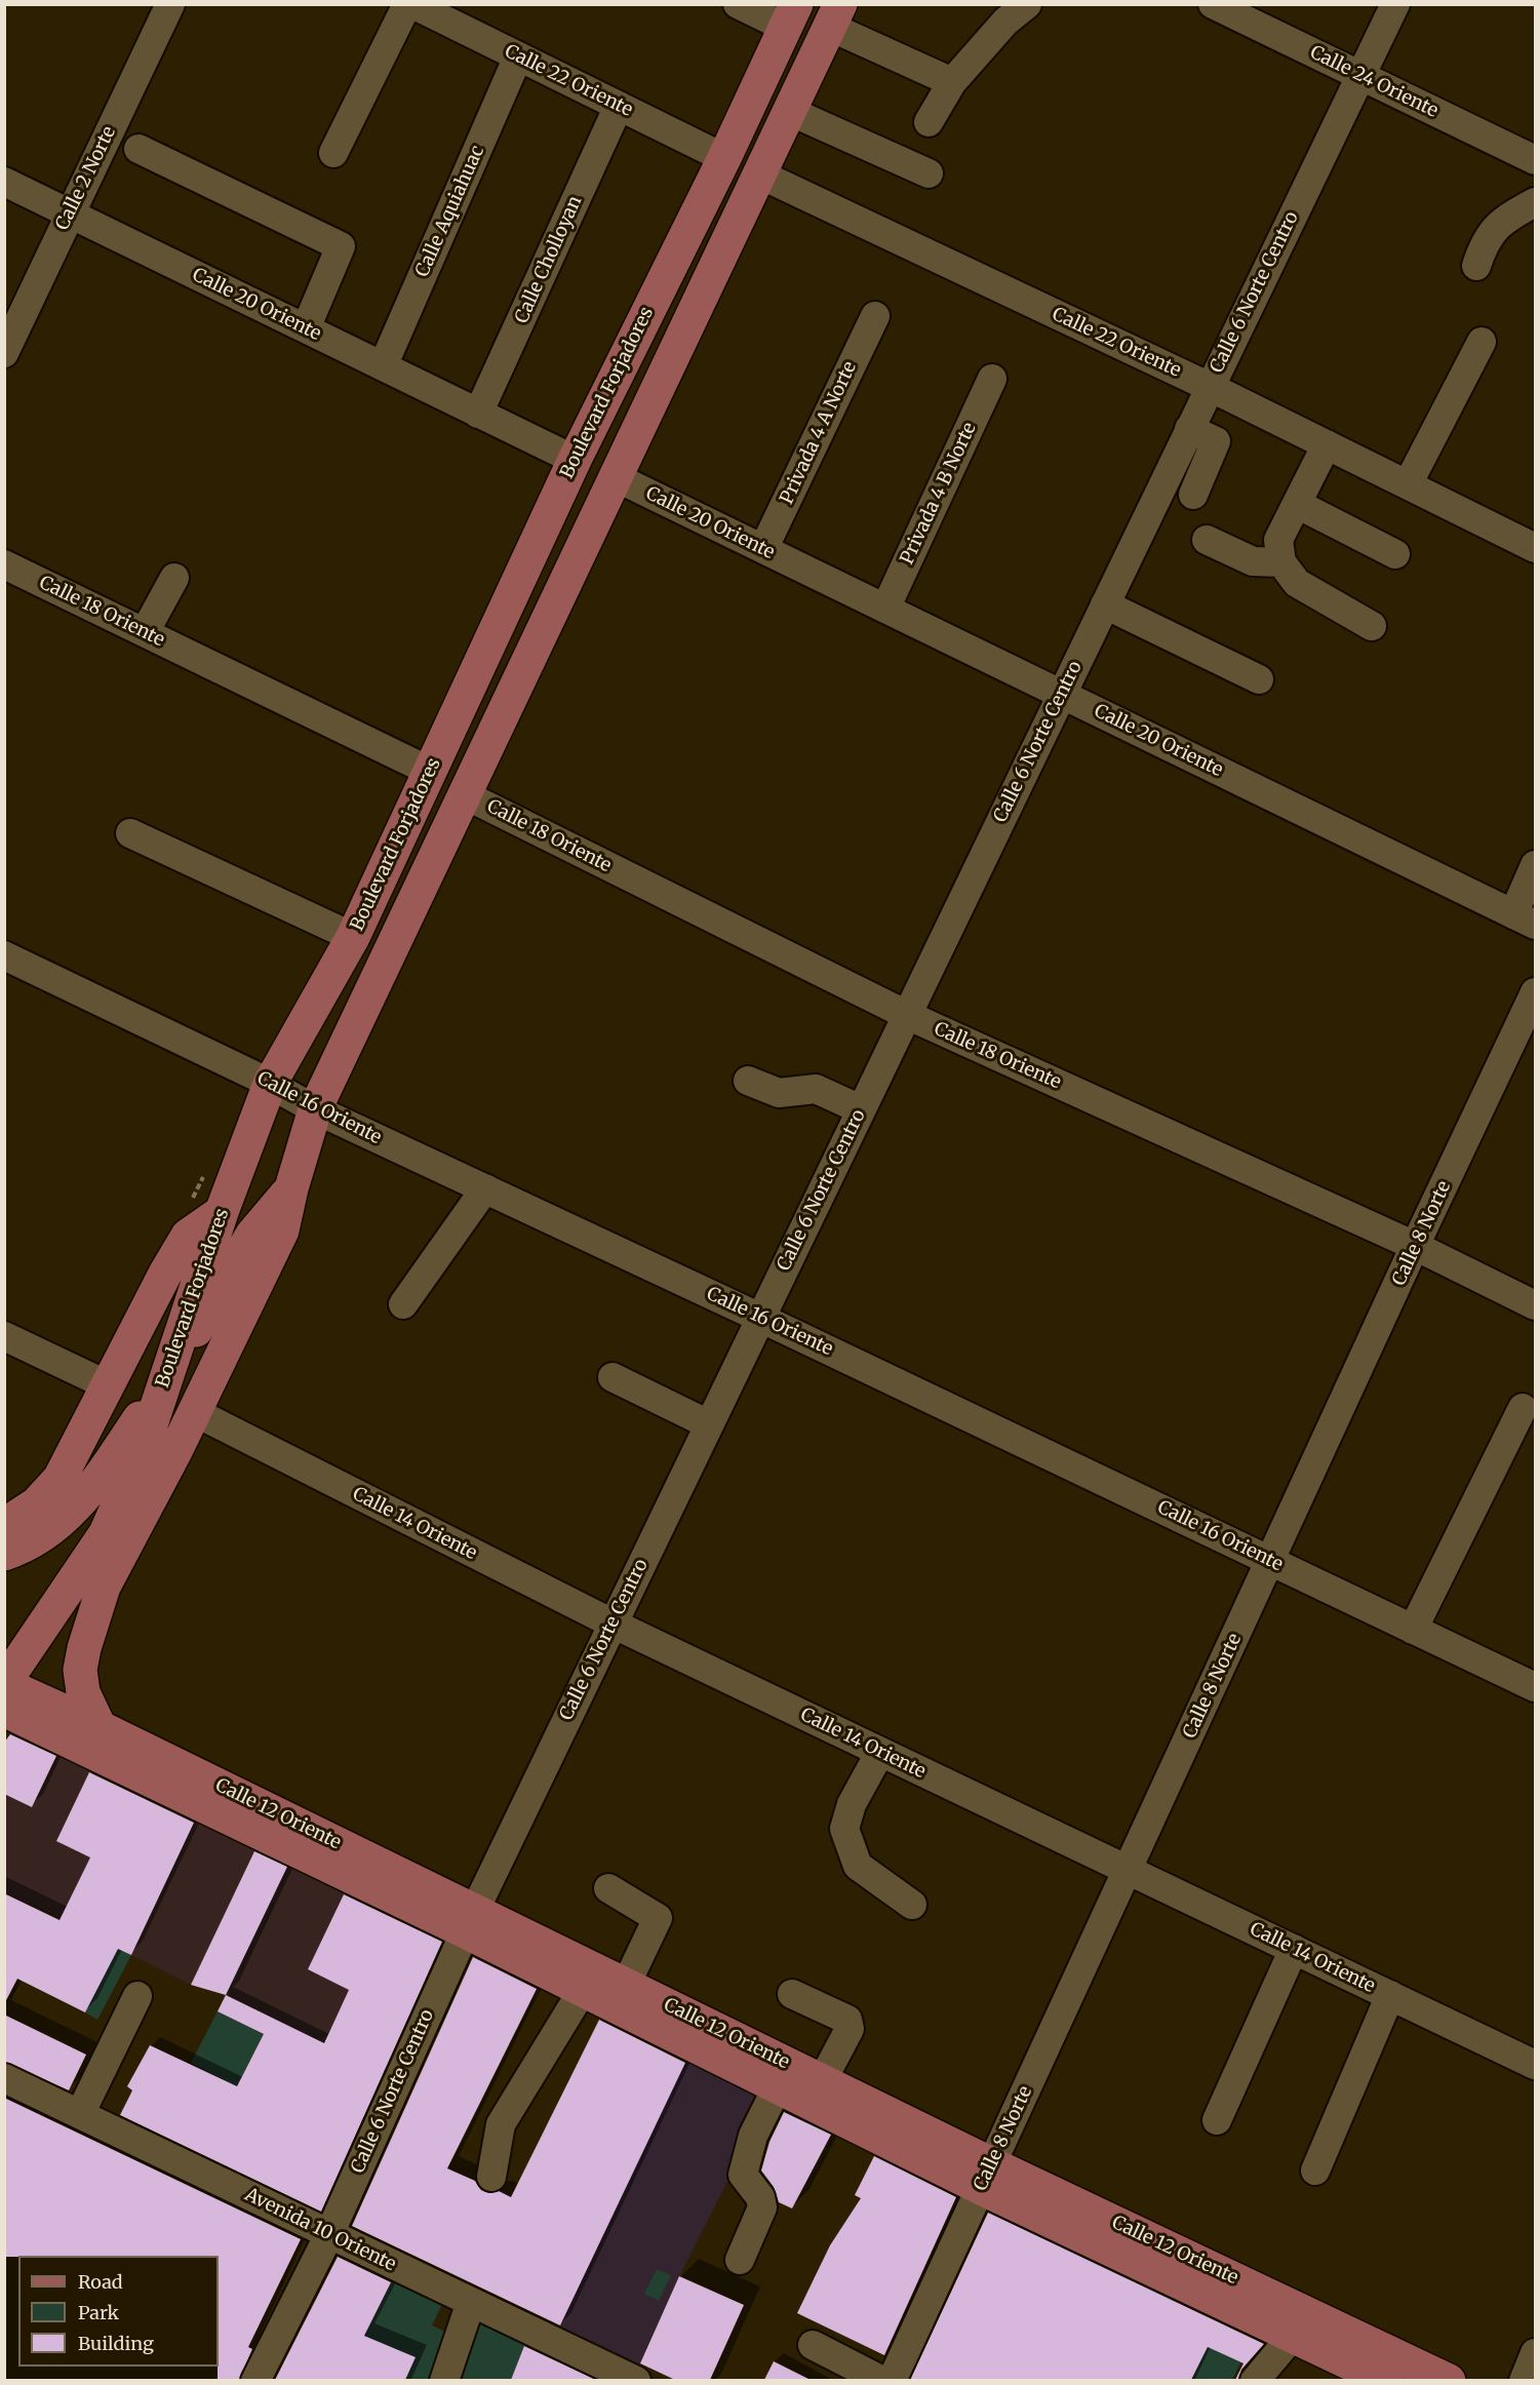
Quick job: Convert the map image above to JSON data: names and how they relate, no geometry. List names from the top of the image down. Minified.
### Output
{"streets":{"main road":["Boulevard Forjadores","Calle 12 Oriente"],"street":["Calle 22 Oriente","Calle 24 Oriente","Calle 2 Norte","Calle Aquiahuac","Calle Cholloyan","Calle 6 Norte Centro","Calle 20 Oriente","Privada 4 A Norte","Privada 4 B Norte","Calle 18 Oriente","Calle 16 Oriente","Calle 8 Norte","Calle 14 Oriente","Avenida 10 Oriente"]},"crossings":[["Calle 22 Oriente","Calle Aquiahuac"],["Calle 22 Oriente","Calle Cholloyan"],["Calle 22 Oriente","Calle 6 Norte Centro"],["Calle 22 Oriente","Boulevard Forjadores"],["Calle 24 Oriente","Calle 6 Norte Centro"],["Calle 2 Norte","Calle 20 Oriente"],["Calle Aquiahuac","Calle 20 Oriente"],["Calle Cholloyan","Calle 20 Oriente"],["Calle 6 Norte Centro","Calle 20 Oriente"],["Calle 6 Norte Centro","Calle 18 Oriente"],["Calle 6 Norte Centro","Calle 16 Oriente"],["Calle 6 Norte Centro","Calle 14 Oriente"],["Calle 6 Norte Centro","Calle 12 Oriente"],["Calle 6 Norte Centro","Avenida 10 Oriente"],["Calle 20 Oriente","Boulevard Forjadores"],["Calle 20 Oriente","Privada 4 A Norte"],["Calle 20 Oriente","Privada 4 B Norte"],["Boulevard Forjadores","Calle 18 Oriente"],["Boulevard Forjadores","Calle 16 Oriente"],["Boulevard Forjadores","Calle 12 Oriente"],["Calle 18 Oriente","Calle 8 Norte"],["Calle 16 Oriente","Calle 8 Norte"],["Calle 8 Norte","Calle 14 Oriente"],["Calle 8 Norte","Calle 12 Oriente"]],"legend":["Road","Park","Building"]}
